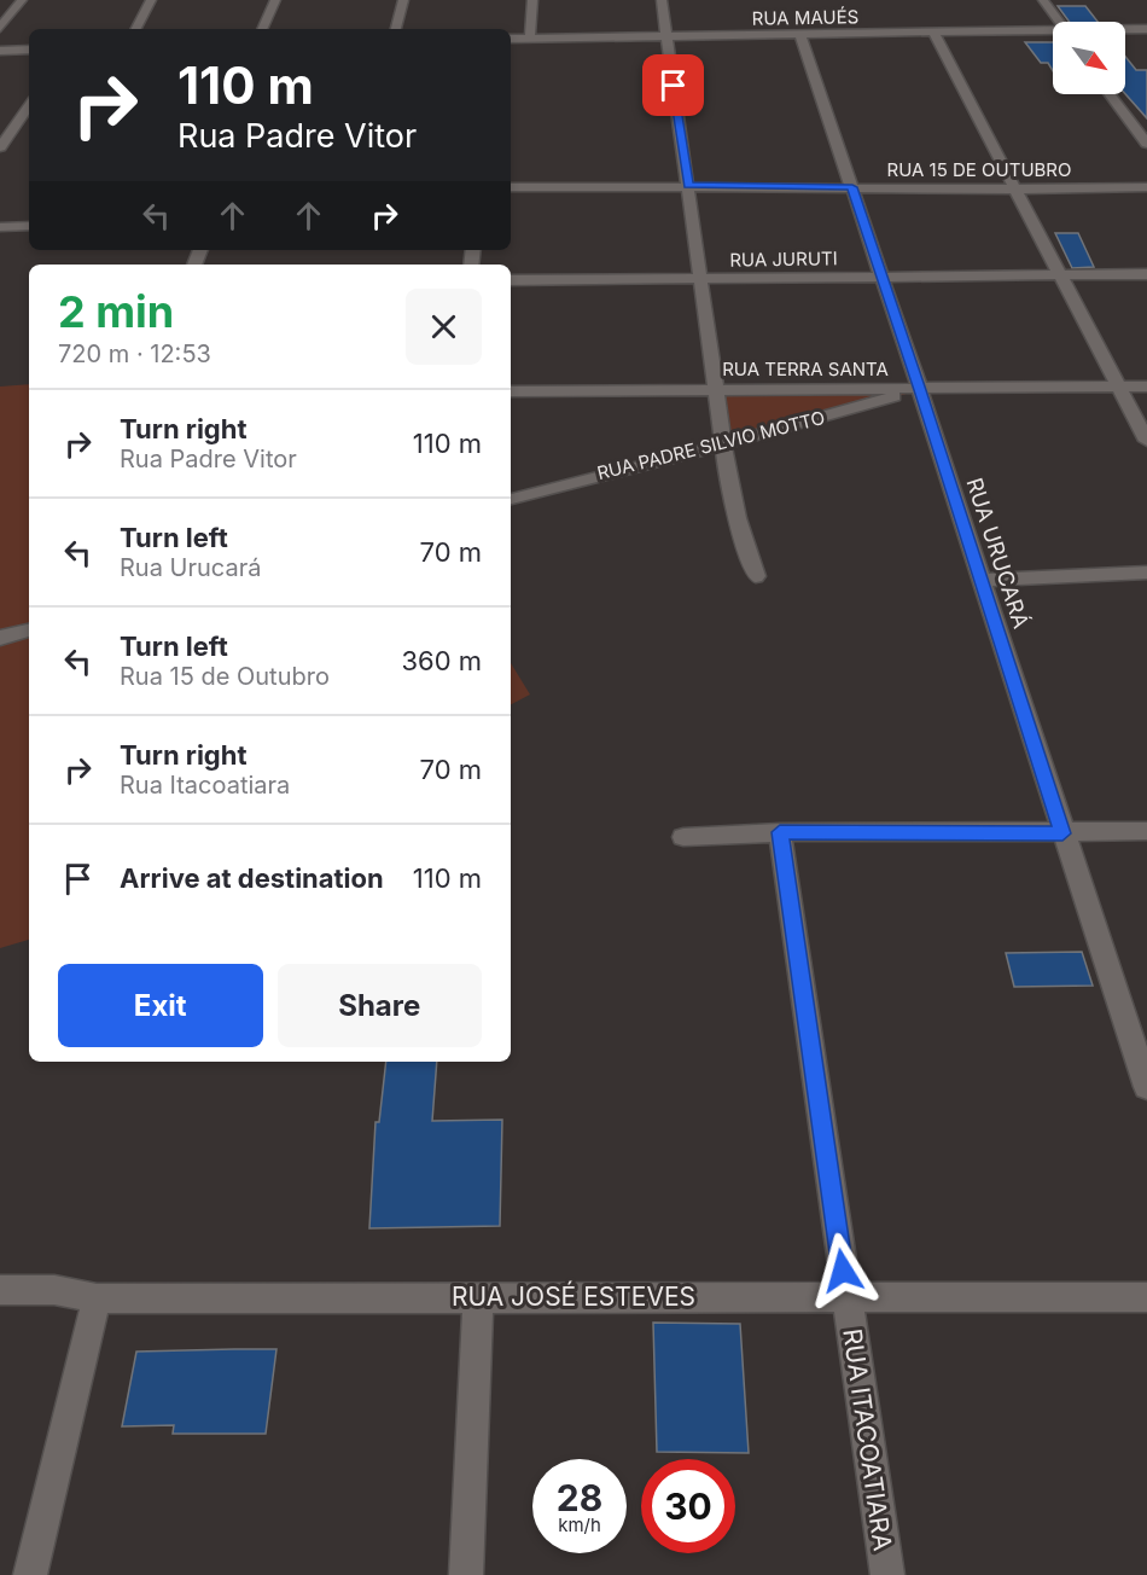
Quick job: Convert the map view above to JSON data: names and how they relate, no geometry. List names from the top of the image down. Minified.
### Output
{"streets":{"street":["RUA MAUÉS","RUA 15 DE OUTUBRO","RUA JURUTI","RUA TERRA SANTA","RUA PADRE SILVIO MOTTO","RUA URUCARÁ","RUA JOSÉ ESTEVES","RUA ITACOATIARA"]},"crossings":[["RUA MAUÉS","RUA URUCARÁ"],["RUA 15 DE OUTUBRO","RUA URUCARÁ"],["RUA JURUTI","RUA URUCARÁ"],["RUA TERRA SANTA","RUA PADRE SILVIO MOTTO"],["RUA TERRA SANTA","RUA URUCARÁ"],["RUA PADRE SILVIO MOTTO","RUA URUCARÁ"],["RUA JOSÉ ESTEVES","RUA ITACOATIARA"]],"north":"bottom right","page":{"turn":["110 m","Rua Padre Vitor"],"heading":["2 min","720 m · 12:53"],"list":[{"name":"Turn right","note":"Rua Padre Vitor","value":"110 m"},{"name":"Turn left","note":"Rua Urucará","value":"70 m"},{"name":"Turn left","note":"Rua 15 de Outubro","value":"360 m"},{"name":"Turn right","note":"Rua Itacoatiara","value":"70 m"},{"name":"Arrive at destination","value":"110 m"}],"buttons":["Exit","Share"],"speed":"28 km/h","limit":"30"}}
